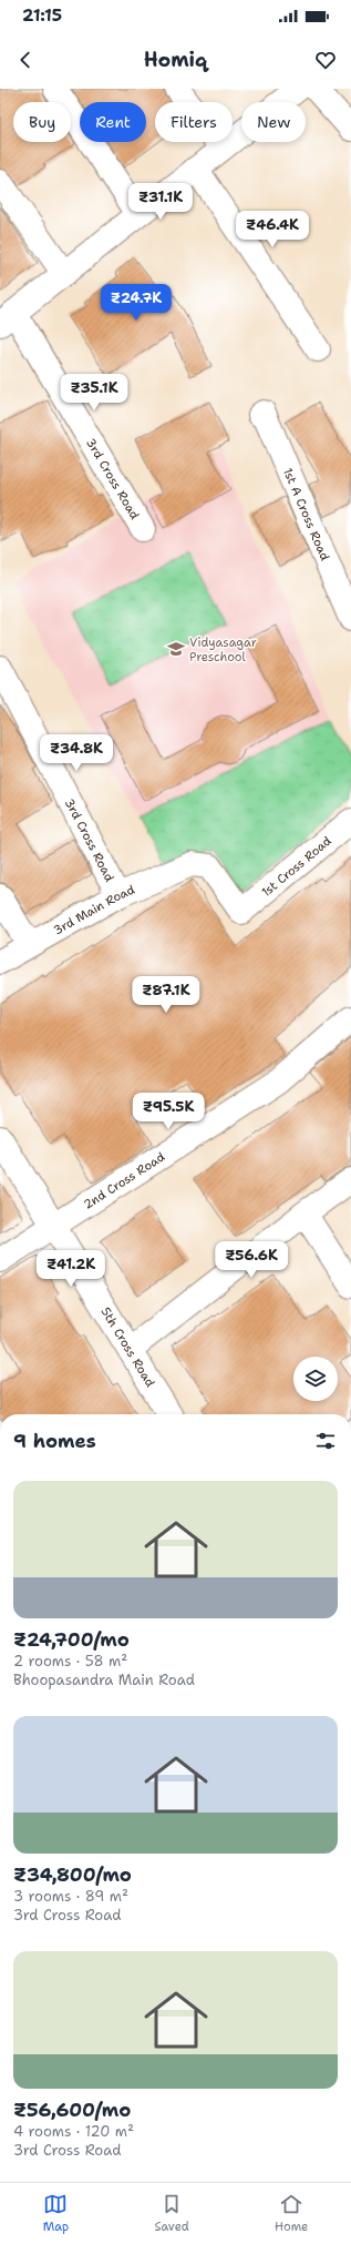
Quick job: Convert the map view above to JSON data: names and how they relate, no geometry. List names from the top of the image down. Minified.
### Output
{"streets":{"street":["3rd Cross Road","1st A Cross Road","1st Cross Road","3rd Main Road","2nd Cross Road","5th Cross Road"]},"crossings":[["3rd Cross Road","3rd Main Road"],["1st Cross Road","3rd Main Road"],["2nd Cross Road","5th Cross Road"]],"places":{"school or university":["Vidyasagar Preschool"]},"page":{"status":"21:15","header":"Homiq","chip":["Buy","Rent","Filters","New"],"price":["₹31.1K","₹46.4K","₹24.7K","₹35.1K","₹34.8K","₹87.1K","₹95.5K","₹56.6K","₹41.2K"],"heading":"9 homes","list":[{"name":"₹24,700/mo","note":"2 rooms · 58 m² · Bhoopasandra Main Road"},{"name":"₹34,800/mo","note":"3 rooms · 89 m² · 3rd Cross Road"},{"name":"₹56,600/mo","note":"4 rooms · 120 m² · 3rd Cross Road"}],"tabs":["Map","Saved","Home"]}}
